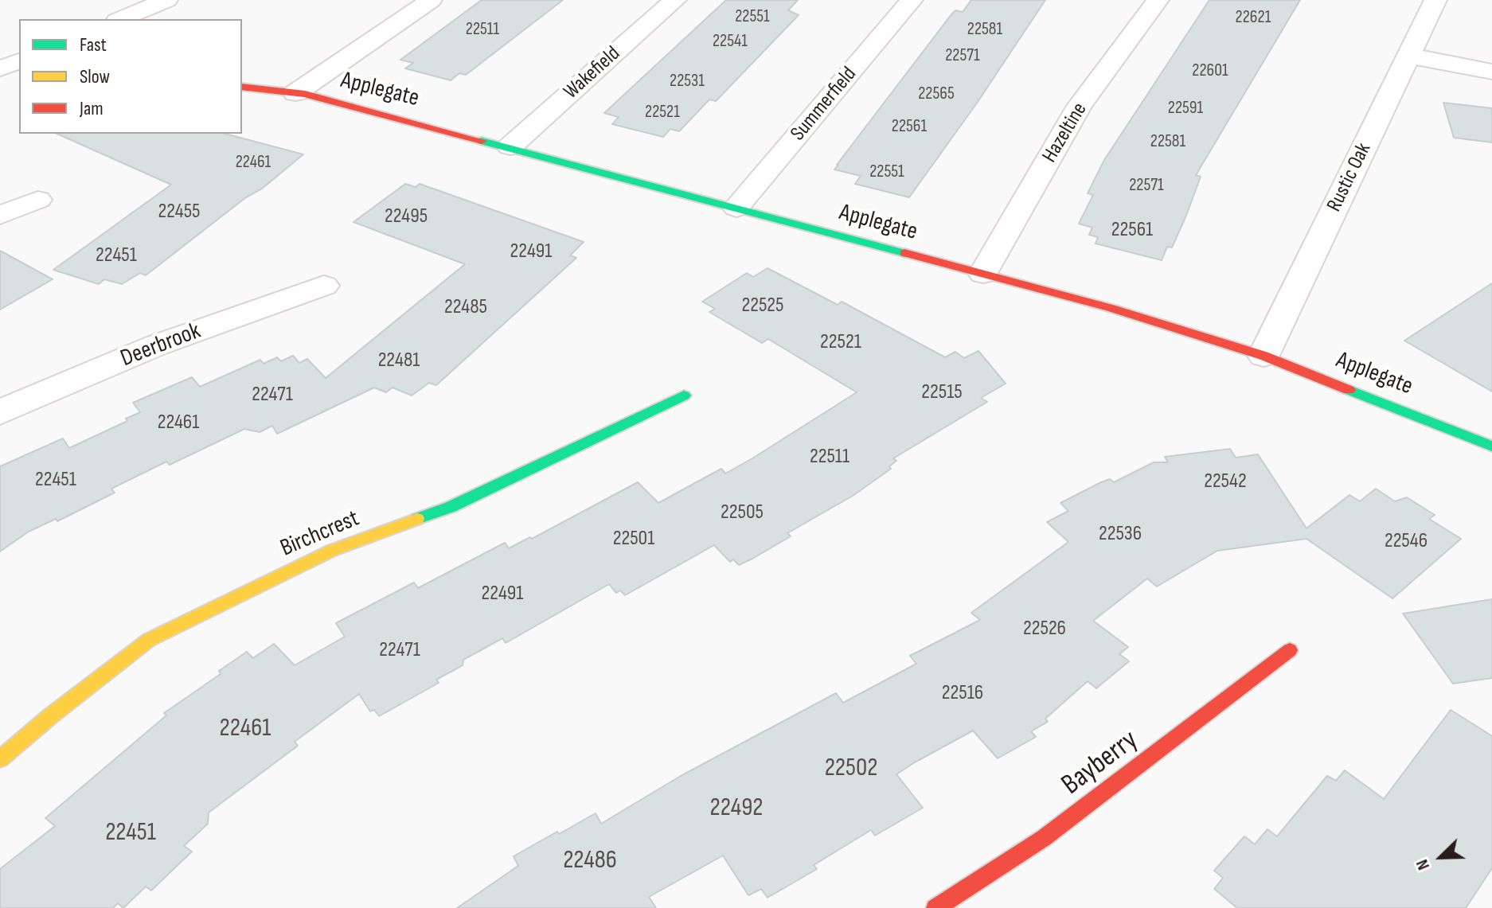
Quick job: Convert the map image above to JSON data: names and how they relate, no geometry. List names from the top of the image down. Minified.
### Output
{"streets":{"street":["Wakefield","Applegate","Summerfield","Hazeltine","Rustic Oak","Deerbrook","Birchcrest","Bayberry"]},"crossings":[["Wakefield","Applegate"],["Applegate","Summerfield"],["Applegate","Hazeltine"],["Applegate","Rustic Oak"]],"house_numbers":["22551","22621","22511","22581","22541","22571","22601","22531","22565","22591","22521","22561","22581","22461","22551","22571","22455","22495","22561","22491","22451","22525","22485","22521","22481","22515","22471","22461","22511","22451","22542","22505","22536","22501","22546","22491","22526","22471","22516","22461","22502","22492","22451","22486"],"legend":["Fast","Slow","Jam"],"north":"bottom left"}
